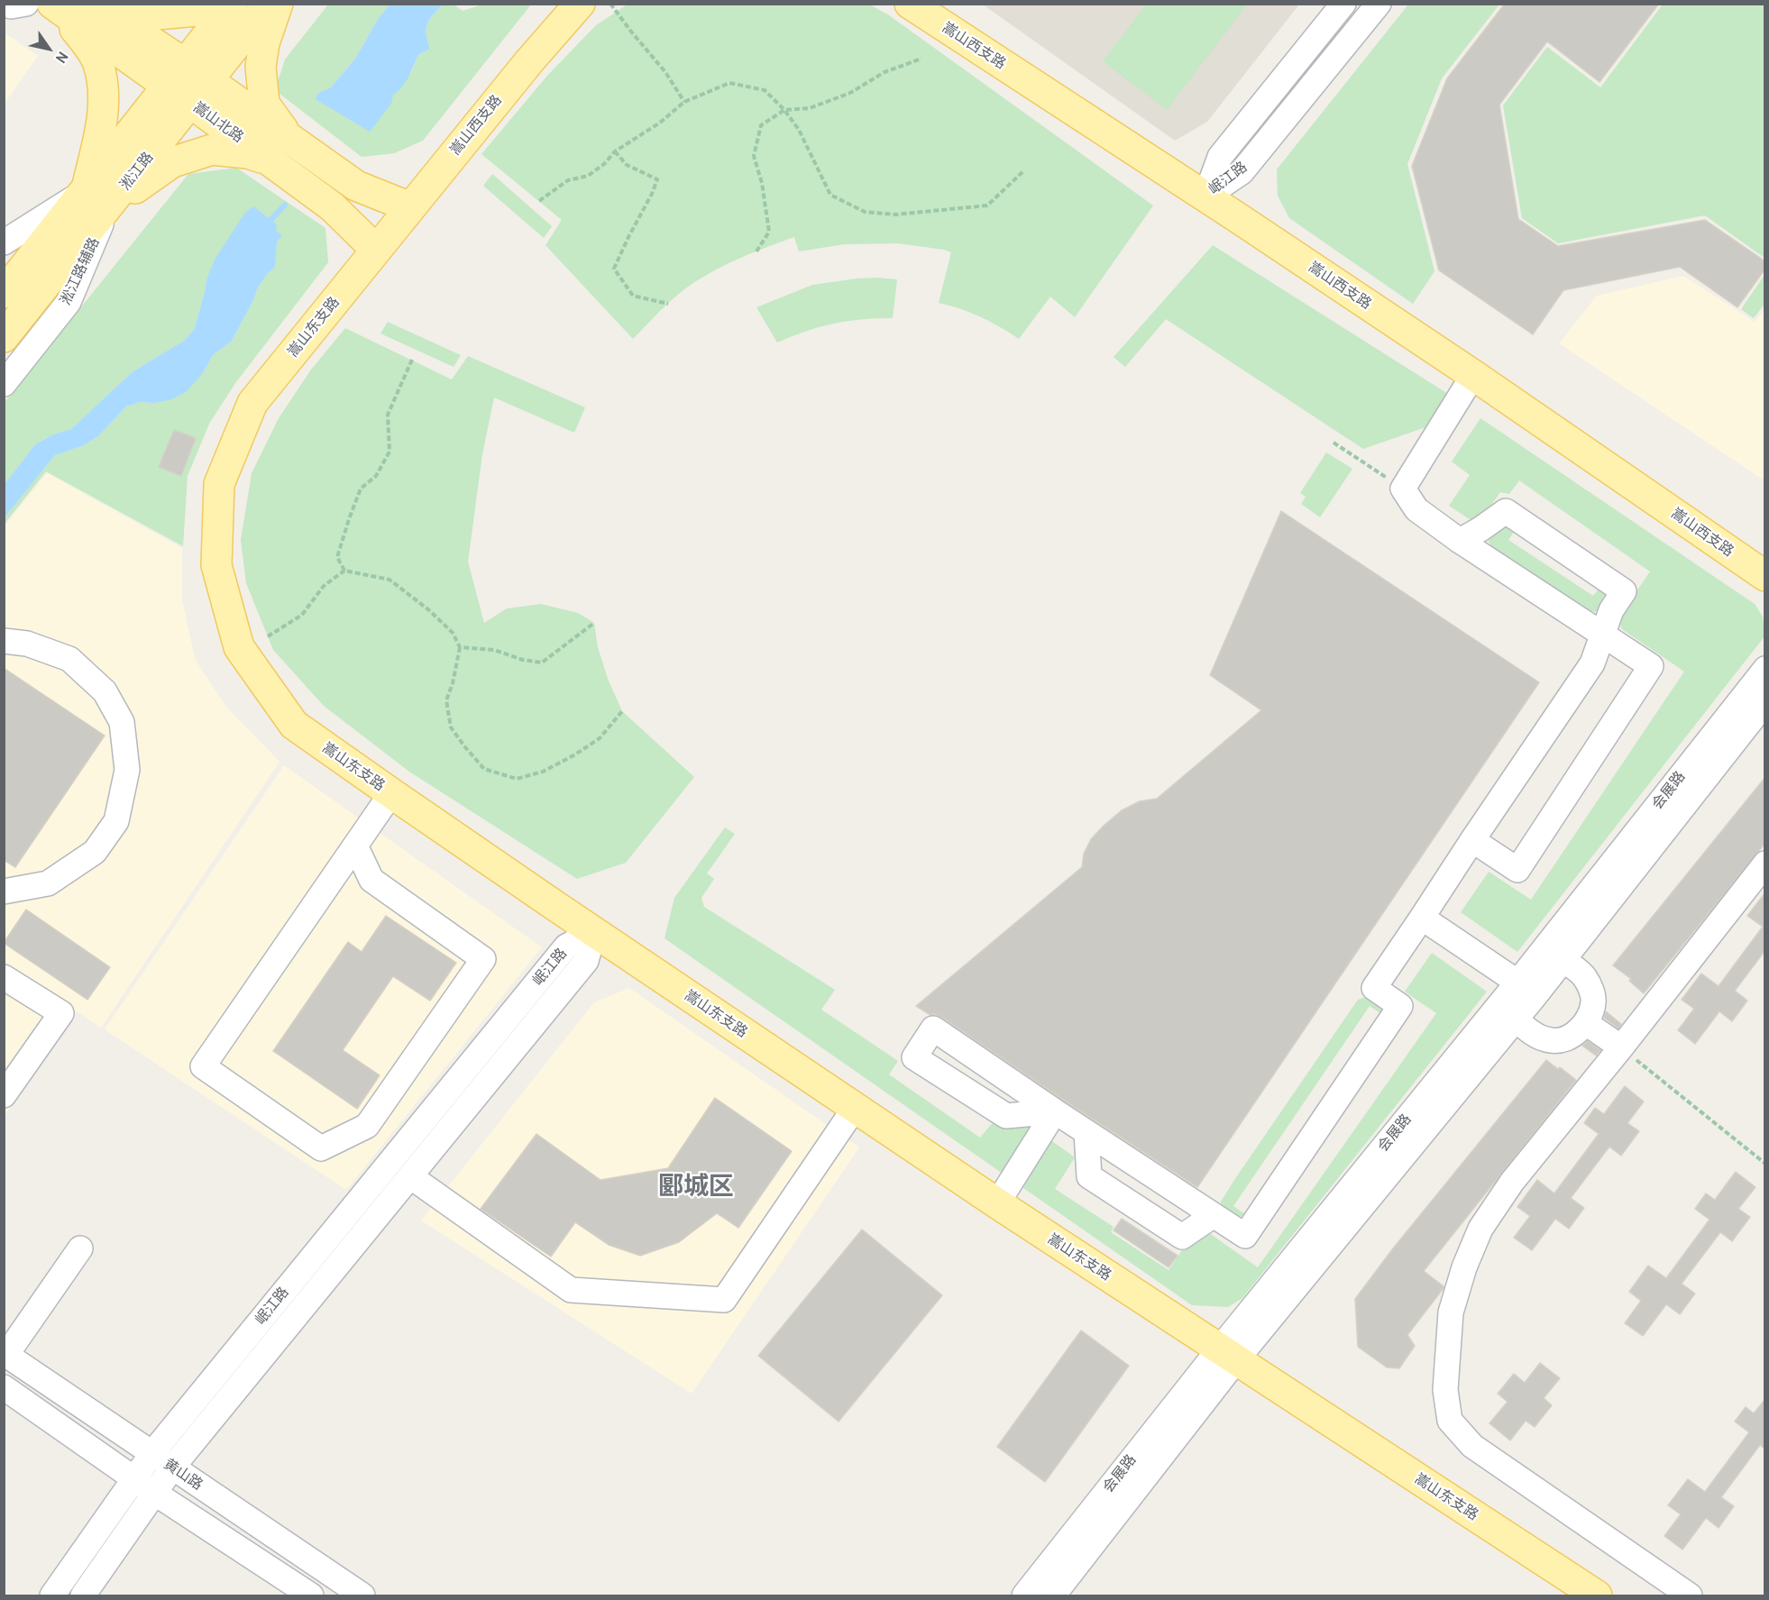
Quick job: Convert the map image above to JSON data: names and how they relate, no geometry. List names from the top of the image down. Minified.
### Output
{"streets":{"main road":["嵩山西支路","嵩山北路","淞江路","嵩山东支路"],"street":["岷江路","淞江路辅路","会展路","黄山路"]},"crossings":[["嵩山西支路","嵩山北路"],["嵩山西支路","岷江路"],["嵩山西支路","嵩山东支路"],["嵩山北路","淞江路"],["嵩山北路","嵩山东支路"],["淞江路","淞江路辅路"],["岷江路","嵩山东支路"],["岷江路","黄山路"],["嵩山东支路","会展路"]],"districts":["郾城区"],"north":"bottom right"}
